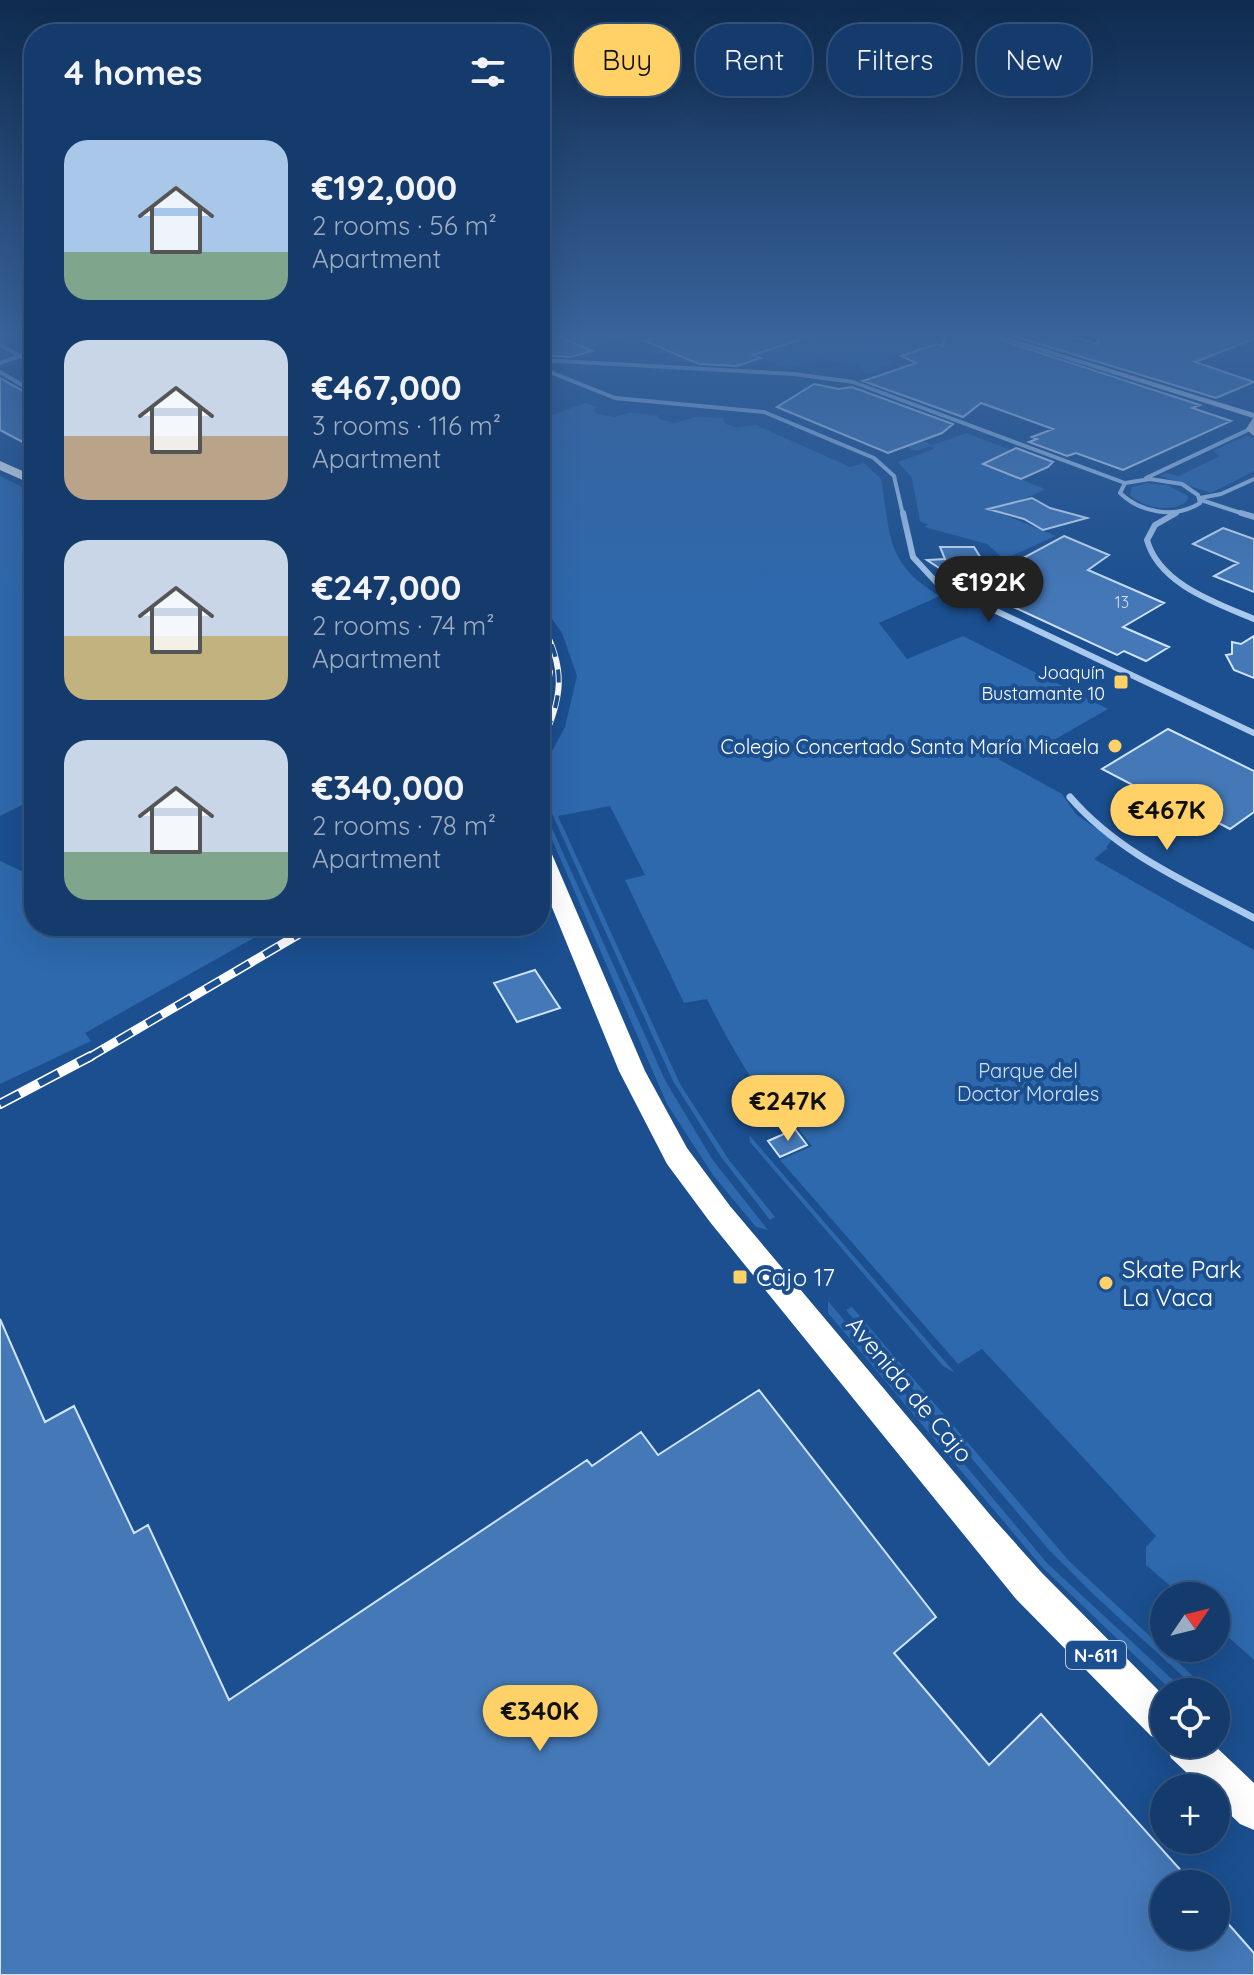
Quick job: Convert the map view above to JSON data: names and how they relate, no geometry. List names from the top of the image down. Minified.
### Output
{"streets":{"highway":["Avenida de Cajo","N-611"]},"parks":["Parque del Doctor Morales"],"places":{"transit":["Joaquín Bustamante 10","Cajo 17"],"other":["Colegio Concertado Santa María Micaela","Skate Park La Vaca"]},"house_numbers":["13"],"north":"top right","page":{"chip":["Buy","Rent","Filters","New"],"heading":"4 homes","list":[{"name":"€192,000","note":"2 rooms · 56 m² · Apartment"},{"name":"€467,000","note":"3 rooms · 116 m² · Apartment"},{"name":"€247,000","note":"2 rooms · 74 m² · Apartment"},{"name":"€340,000","note":"2 rooms · 78 m² · Apartment"}],"price":["€192K","€467K","€247K","€340K"],"map_buttons":["+","−"]}}
